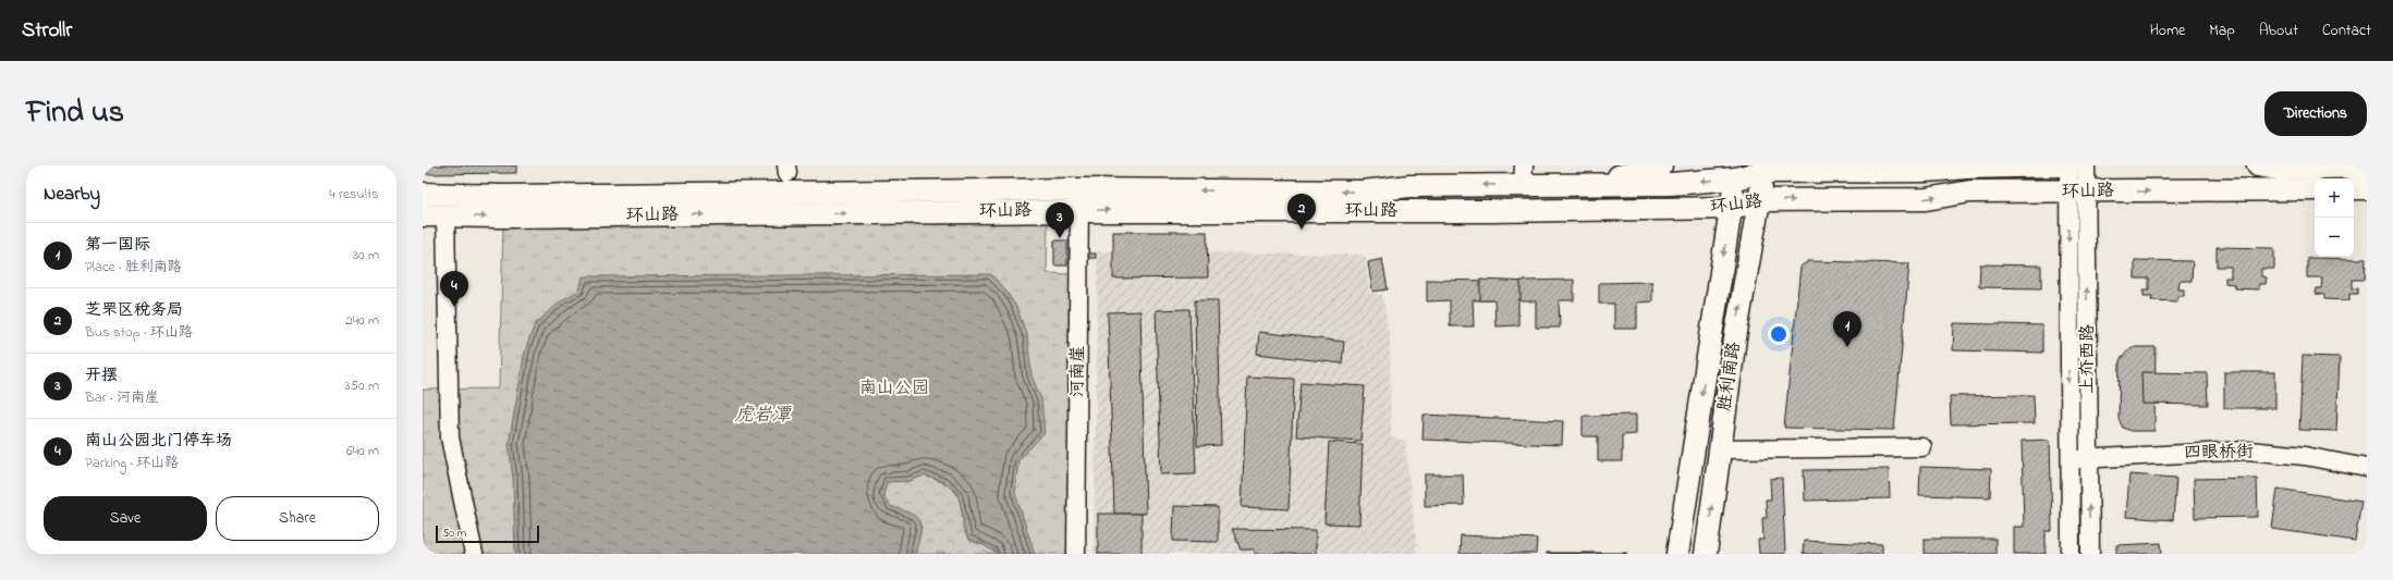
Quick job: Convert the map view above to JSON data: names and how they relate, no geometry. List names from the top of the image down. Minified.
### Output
{"streets":{"main road":["环山路","胜利南路"],"street":["上夼西路","河南崖","四眼桥街"]},"crossings":[["环山路","上夼西路"],["环山路","河南崖"],["环山路","胜利南路"],["上夼西路","四眼桥街"]],"water":["虎岩潭"],"parks":["南山公园"],"scale_bar":"50 m","page":{"header":"Strollr","nav":["Home","Map","About","Contact"],"title":"Find us","buttons":["Directions",["Save","Share"]],"heading":["Nearby","4 results"],"map_buttons":["+","−"],"pins":["2","3","4","1"],"list":[{"mark":"1","name":"第一国际","note":"Place · 胜利南路","value":"30 m"},{"mark":"2","name":"芝罘区税务局","note":"Bus stop · 环山路","value":"240 m"},{"mark":"3","name":"开摆","note":"Bar · 河南崖","value":"350 m"},{"mark":"4","name":"南山公园北门停车场","note":"Parking · 环山路","value":"640 m"}],"scale":"50 m"}}
